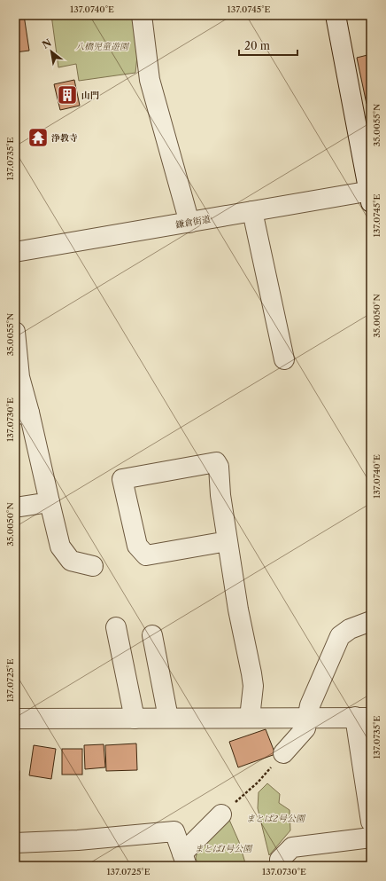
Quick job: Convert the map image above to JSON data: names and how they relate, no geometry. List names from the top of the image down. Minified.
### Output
{"streets":{"street":["鎌倉街道"]},"parks":["八橋児童遊園","まとば2号公園","まとば1号公園"],"places":{"building":["山門"],"temple":["浄教寺"]},"scale_bar":"20 m","north":"top left","coordinates":["137.0740°E","137.0745°E","35.0055°N","137.0735°E","35.0050°N","137.0730°E","137.0725°E"]}
